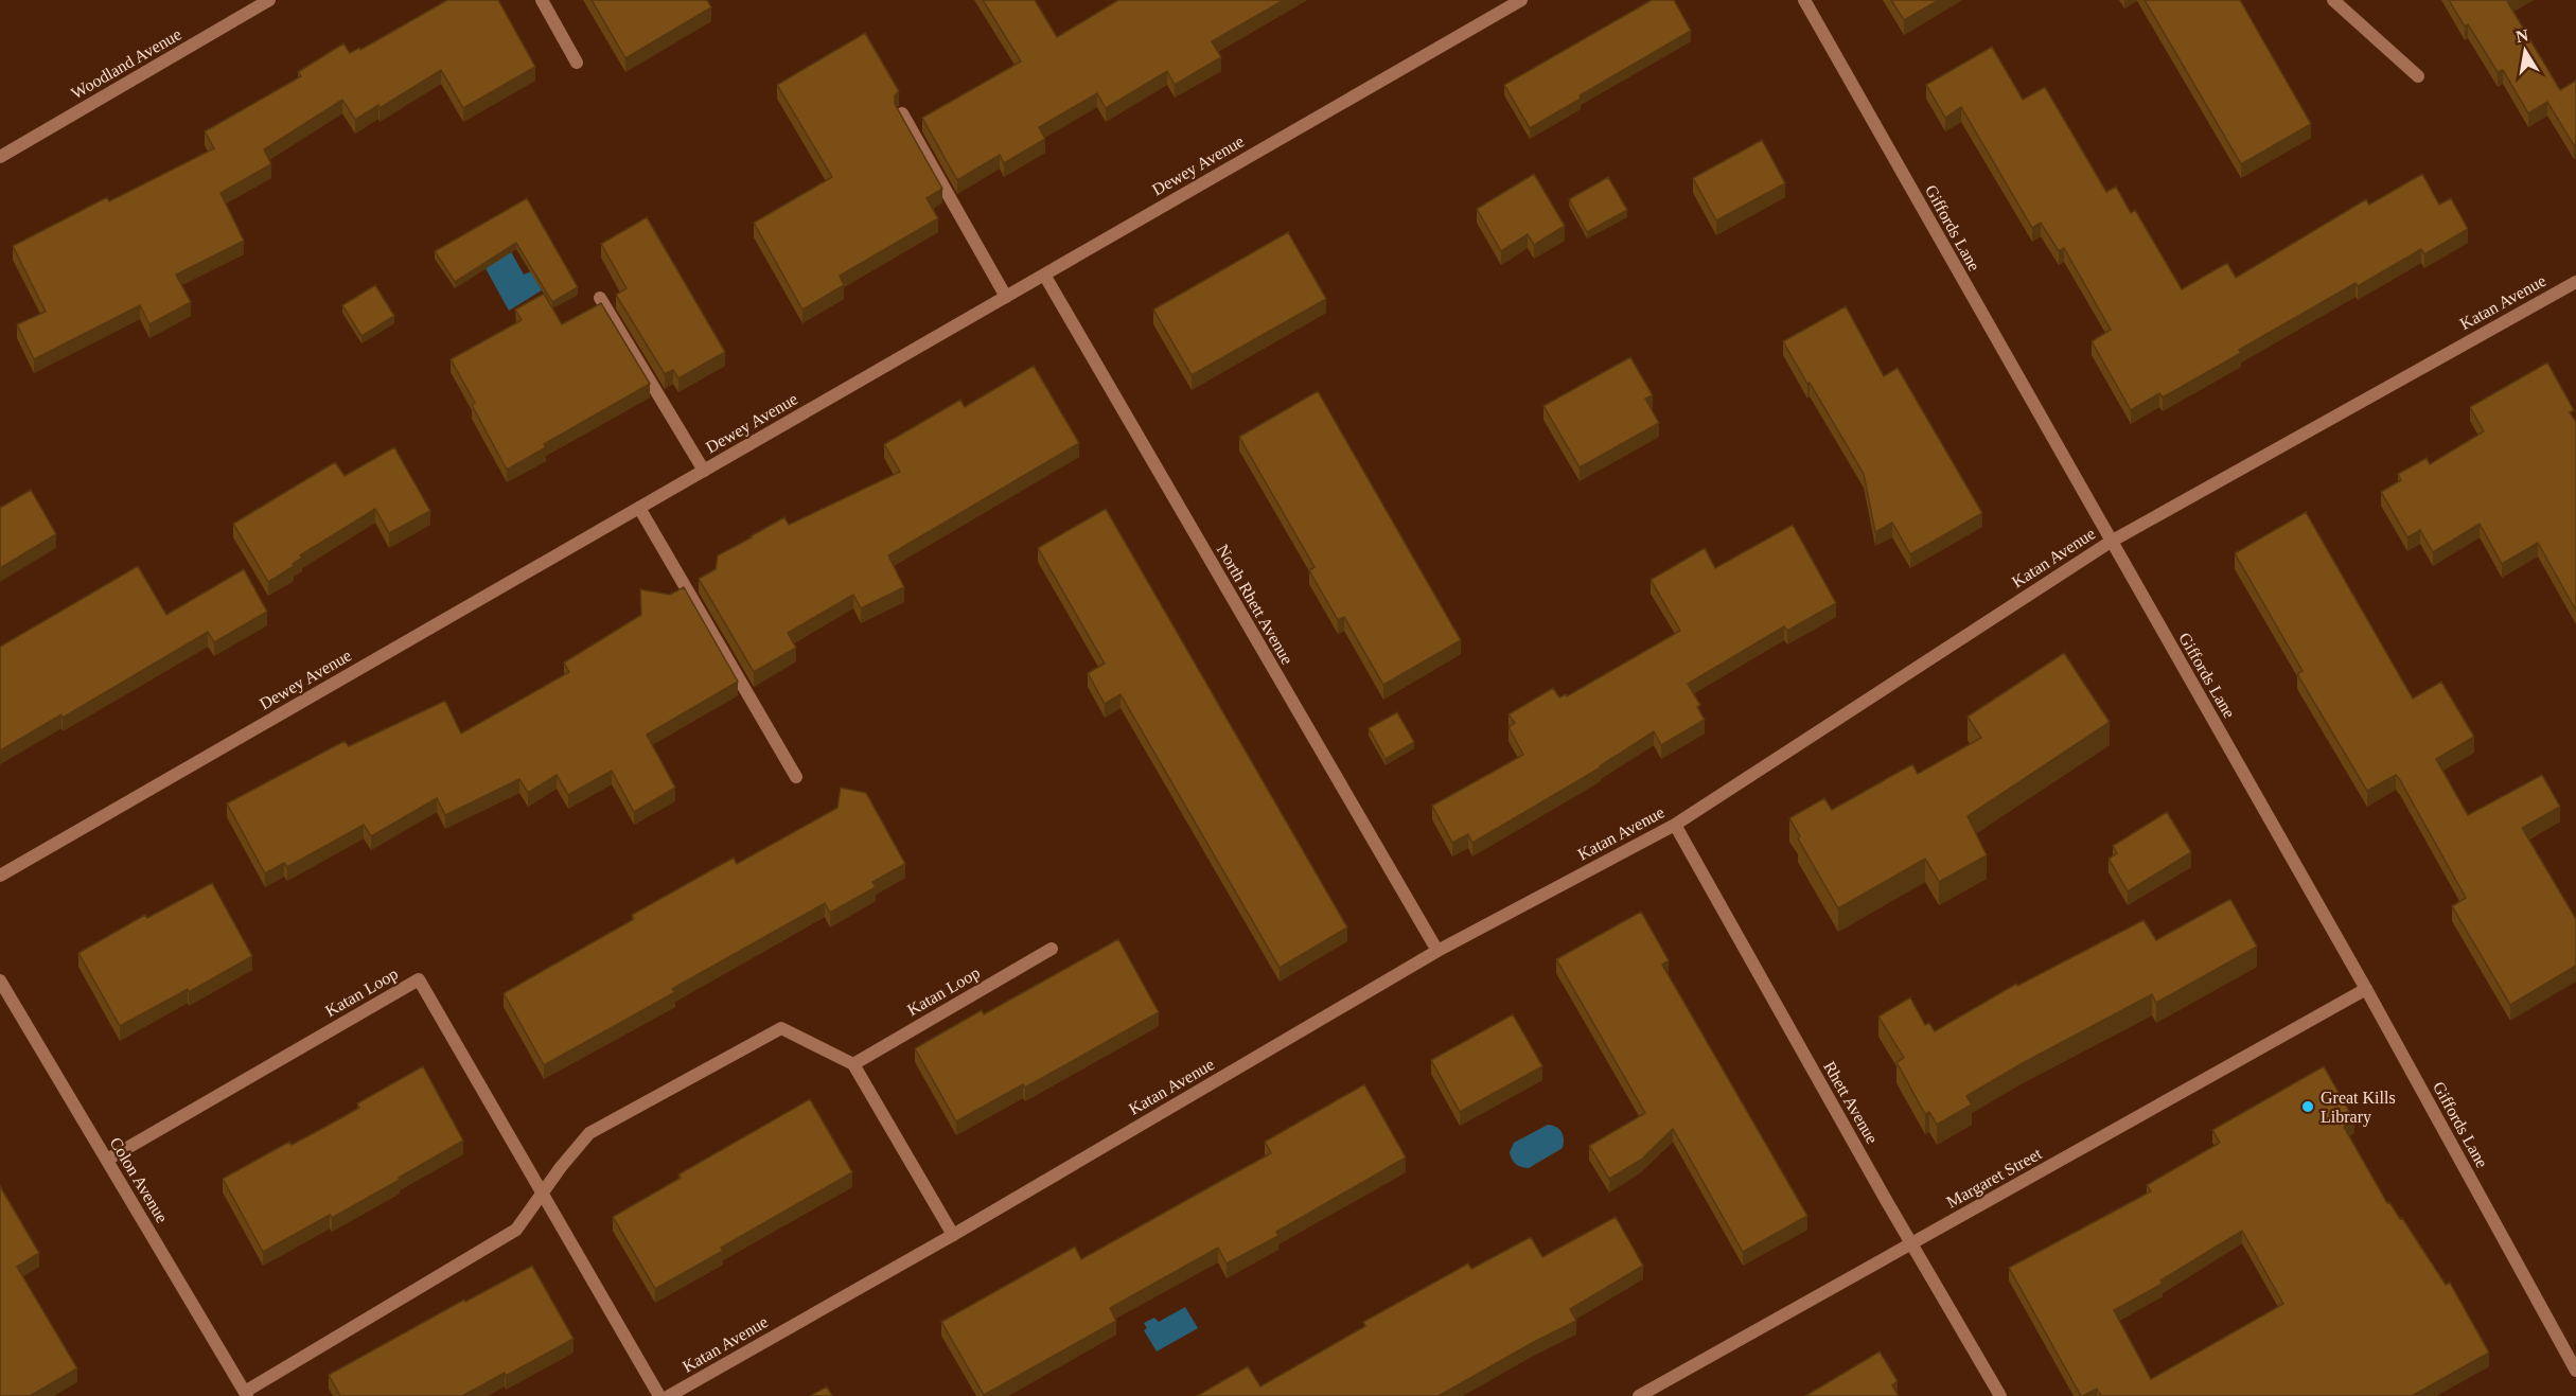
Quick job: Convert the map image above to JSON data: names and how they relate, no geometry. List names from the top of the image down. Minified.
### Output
{"streets":{"street":["Woodland Avenue","Dewey Avenue","Giffords Lane","Katan Avenue","North Rhett Avenue","Katan Loop","Rhett Avenue","Margaret Street","Colon Avenue"]},"crossings":[["Dewey Avenue","North Rhett Avenue"],["Giffords Lane","Katan Avenue"],["Giffords Lane","Margaret Street"],["Katan Avenue","North Rhett Avenue"],["Katan Avenue","Rhett Avenue"],["Katan Loop","Colon Avenue"],["Rhett Avenue","Margaret Street"]],"places":["Great Kills Library"],"north":"top"}
